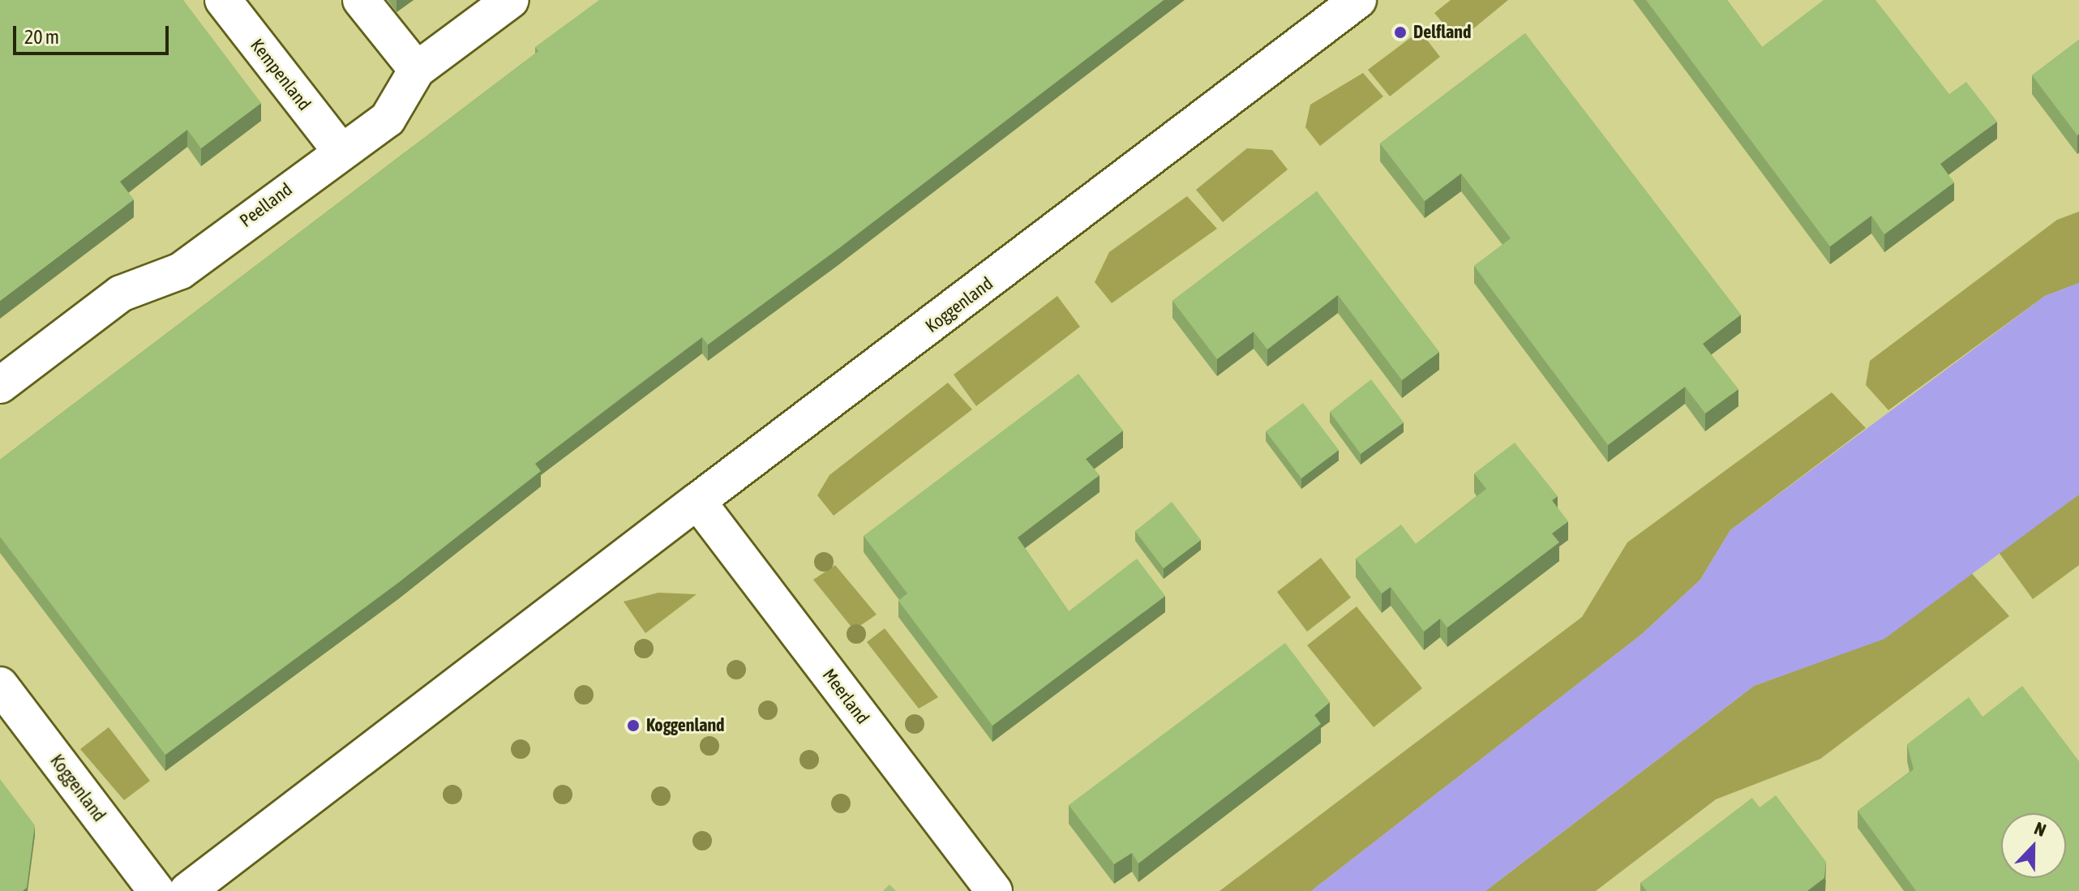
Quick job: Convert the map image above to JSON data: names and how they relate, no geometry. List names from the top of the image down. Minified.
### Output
{"streets":{"street":["Kempenland","Peelland","Koggenland","Meerland"]},"crossings":[["Kempenland","Peelland"],["Koggenland","Meerland"]],"places":["Delfland","Koggenland"],"scale_bar":"20 m","north":"top"}
